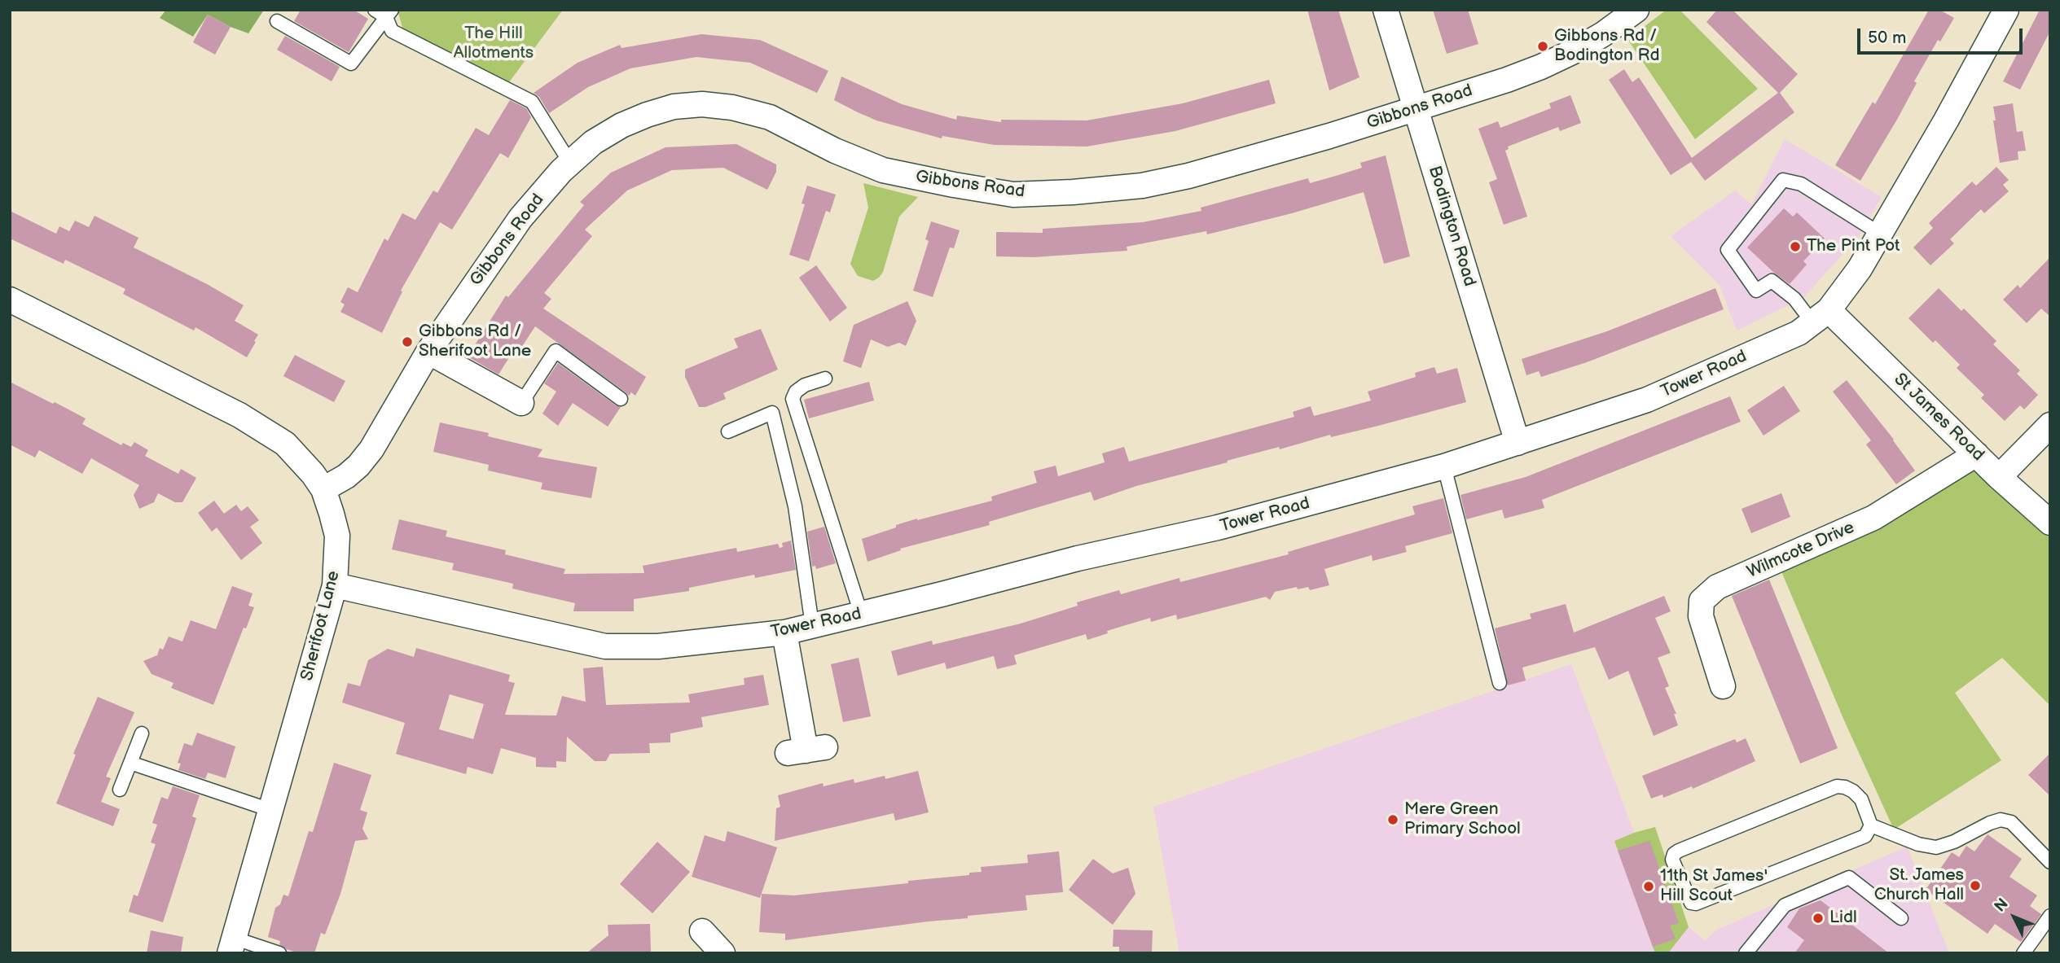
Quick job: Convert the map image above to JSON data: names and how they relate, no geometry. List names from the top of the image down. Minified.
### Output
{"streets":{"street":["Gibbons Road","Bodington Road","Tower Road","St James Road","Wilmcote Drive","Sherifoot Lane"]},"crossings":[["Gibbons Road","Bodington Road"],["Gibbons Road","Sherifoot Lane"],["Bodington Road","Tower Road"],["Tower Road","St James Road"],["Tower Road","Sherifoot Lane"],["St James Road","Wilmcote Drive"]],"parks":["The Hill Allotments"],"places":["Gibbons Rd / Bodington Rd","The Pint Pot","Gibbons Rd / Sherifoot Lane","Mere Green Primary School","St. James Church Hall","11th St James' Hill Scout","Lidl"],"scale_bar":"50 m","north":"top left"}
